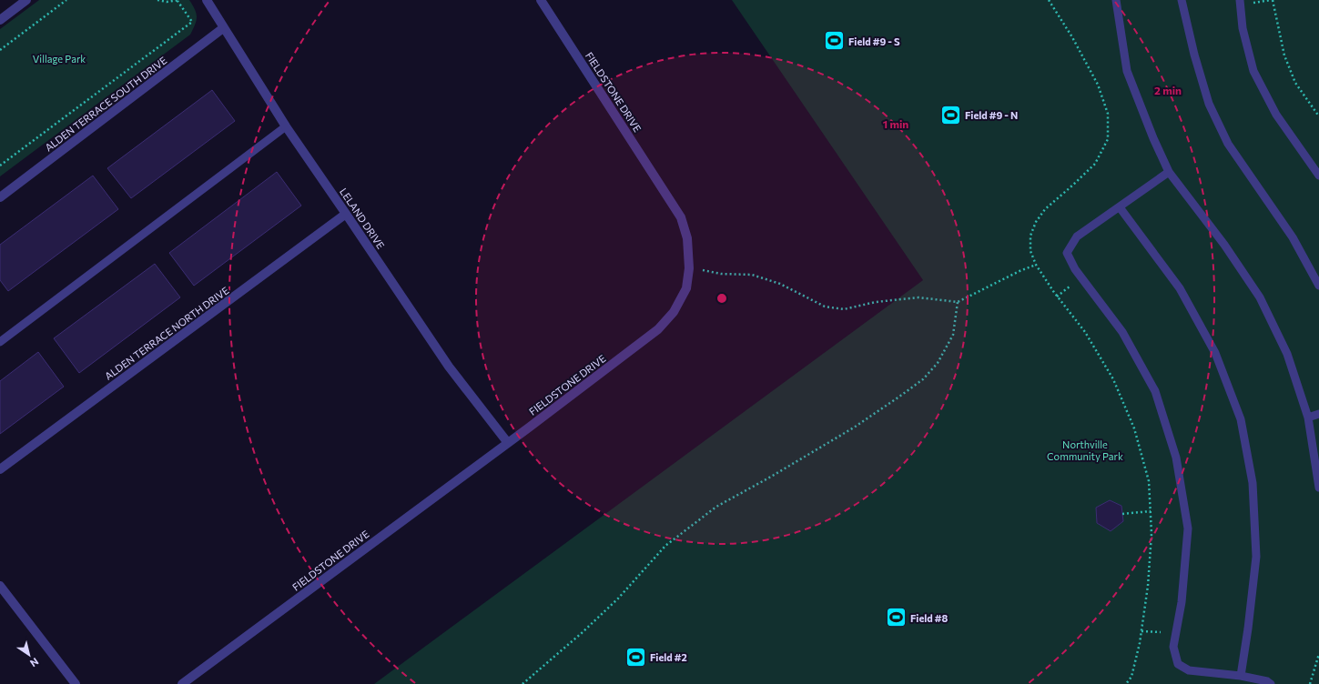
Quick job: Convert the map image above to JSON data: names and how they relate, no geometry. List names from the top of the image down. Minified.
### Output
{"streets":{"street":["FIELDSTONE DRIVE","ALDEN TERRACE SOUTH DRIVE","LELAND DRIVE","ALDEN TERRACE NORTH DRIVE"]},"crossings":[["FIELDSTONE DRIVE","LELAND DRIVE"],["ALDEN TERRACE SOUTH DRIVE","LELAND DRIVE"],["LELAND DRIVE","ALDEN TERRACE NORTH DRIVE"]],"parks":["Village Park","Northville Community Park"],"places":{"sports":["Field #9 - S","Field #9 - N","Field #8","Field #2"]},"north":"bottom right","rings":["2 min","1 min"]}
